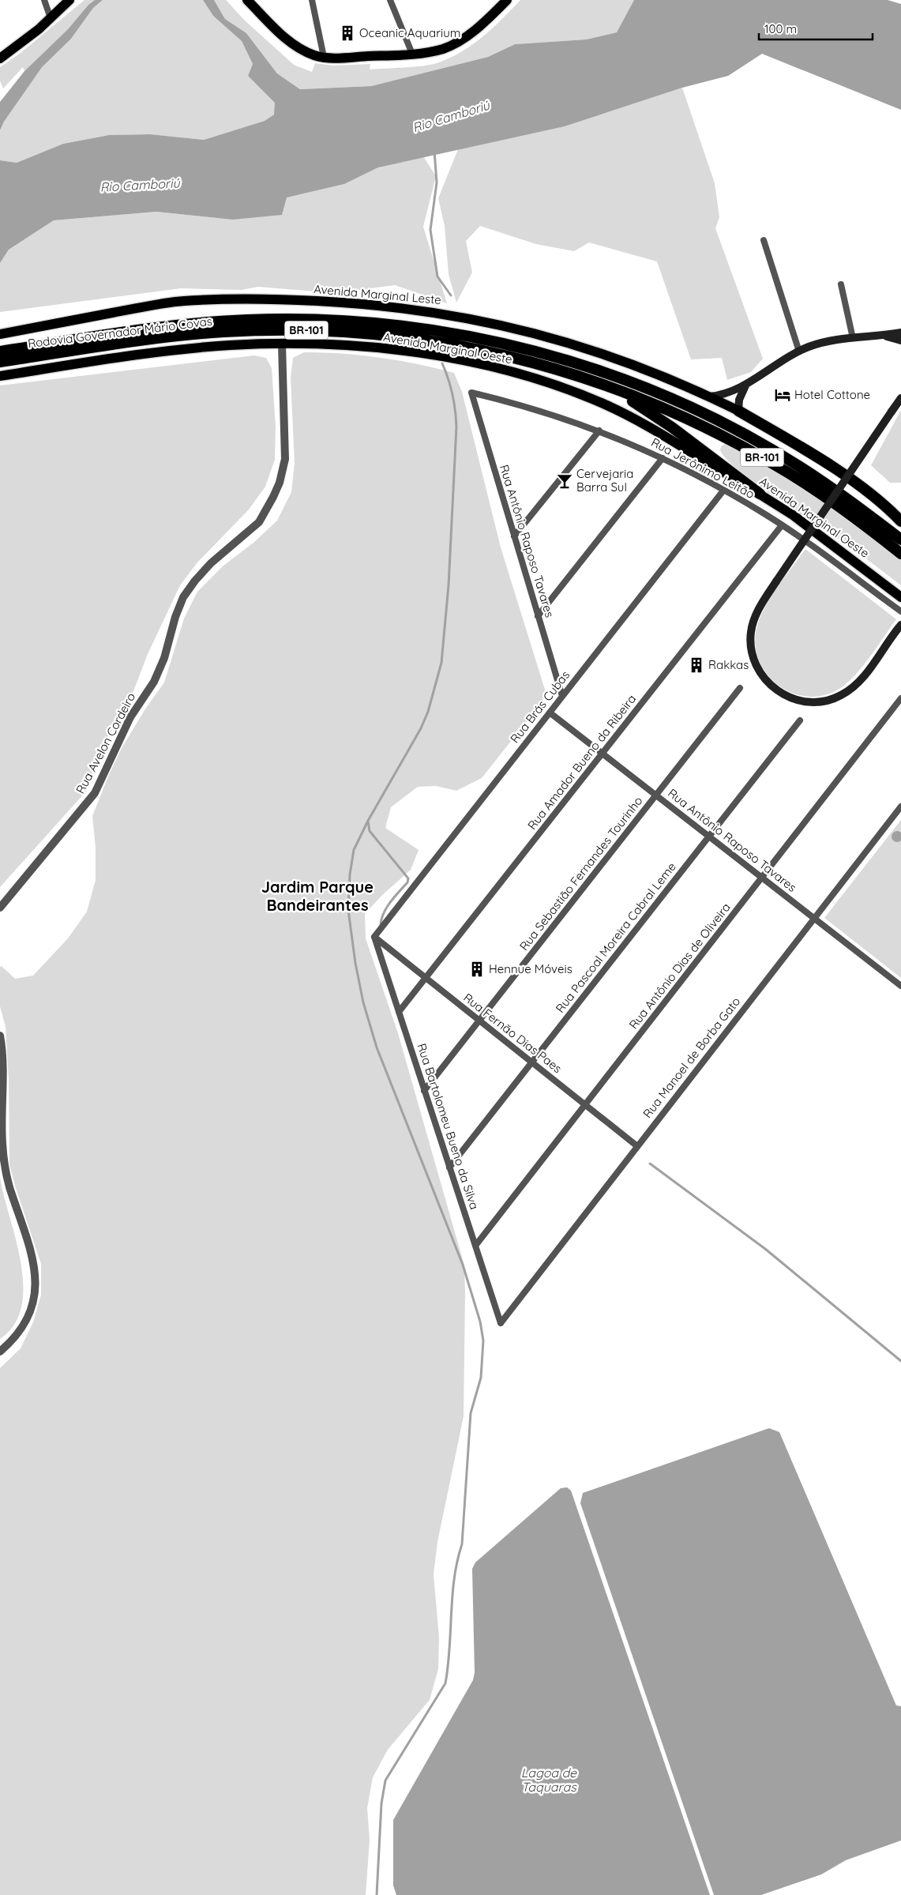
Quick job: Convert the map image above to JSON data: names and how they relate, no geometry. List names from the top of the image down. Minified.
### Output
{"streets":{"highway":["BR-101","Rodovia Governador Mário Covas"],"main road":["Avenida Marginal Leste","Avenida Marginal Oeste"],"street":["Rua Jerônimo Leitão","Rua Antônio Raposo Tavares","Rua Brás Cubas","Rua Avelon Cordeiro","Rua Amador Bueno da Ribeira","Rua Sebastião Fernandes Tourinho","Rua Pascoal Moreira Cabral Leme","Rua Antônio Dias de Oliveira","Rua Fernão Dias Paes","Rua Manoel de Borba Gato","Rua Bartolomeu Bueno da Silva"]},"crossings":[["Avenida Marginal Oeste","Rua Avelon Cordeiro"],["Rua Jerônimo Leitão","Rua Antônio Raposo Tavares"],["Rua Jerônimo Leitão","Rua Brás Cubas"],["Rua Jerônimo Leitão","Rua Amador Bueno da Ribeira"],["Rua Antônio Raposo Tavares","Rua Brás Cubas"],["Rua Antônio Raposo Tavares","Rua Amador Bueno da Ribeira"],["Rua Antônio Raposo Tavares","Rua Sebastião Fernandes Tourinho"],["Rua Antônio Raposo Tavares","Rua Pascoal Moreira Cabral Leme"],["Rua Antônio Raposo Tavares","Rua Antônio Dias de Oliveira"],["Rua Antônio Raposo Tavares","Rua Manoel de Borba Gato"],["Rua Brás Cubas","Rua Fernão Dias Paes"],["Rua Brás Cubas","Rua Bartolomeu Bueno da Silva"],["Rua Amador Bueno da Ribeira","Rua Fernão Dias Paes"],["Rua Amador Bueno da Ribeira","Rua Bartolomeu Bueno da Silva"],["Rua Sebastião Fernandes Tourinho","Rua Fernão Dias Paes"],["Rua Sebastião Fernandes Tourinho","Rua Bartolomeu Bueno da Silva"],["Rua Pascoal Moreira Cabral Leme","Rua Fernão Dias Paes"],["Rua Pascoal Moreira Cabral Leme","Rua Bartolomeu Bueno da Silva"],["Rua Antônio Dias de Oliveira","Rua Fernão Dias Paes"],["Rua Antônio Dias de Oliveira","Rua Bartolomeu Bueno da Silva"],["Rua Fernão Dias Paes","Rua Manoel de Borba Gato"],["Rua Fernão Dias Paes","Rua Bartolomeu Bueno da Silva"],["Rua Manoel de Borba Gato","Rua Bartolomeu Bueno da Silva"]],"districts":["Jardim Parque Bandeirantes"],"water":["Rio Camboriú","Lagoa de Taquaras"],"places":{"building":["Oceanic Aquarium","Rakkas","Hennue Móveis"],"hotel":["Hotel Cottone"],"bar":["Cervejaria Barra Sul"]},"scale_bar":"100 m"}
